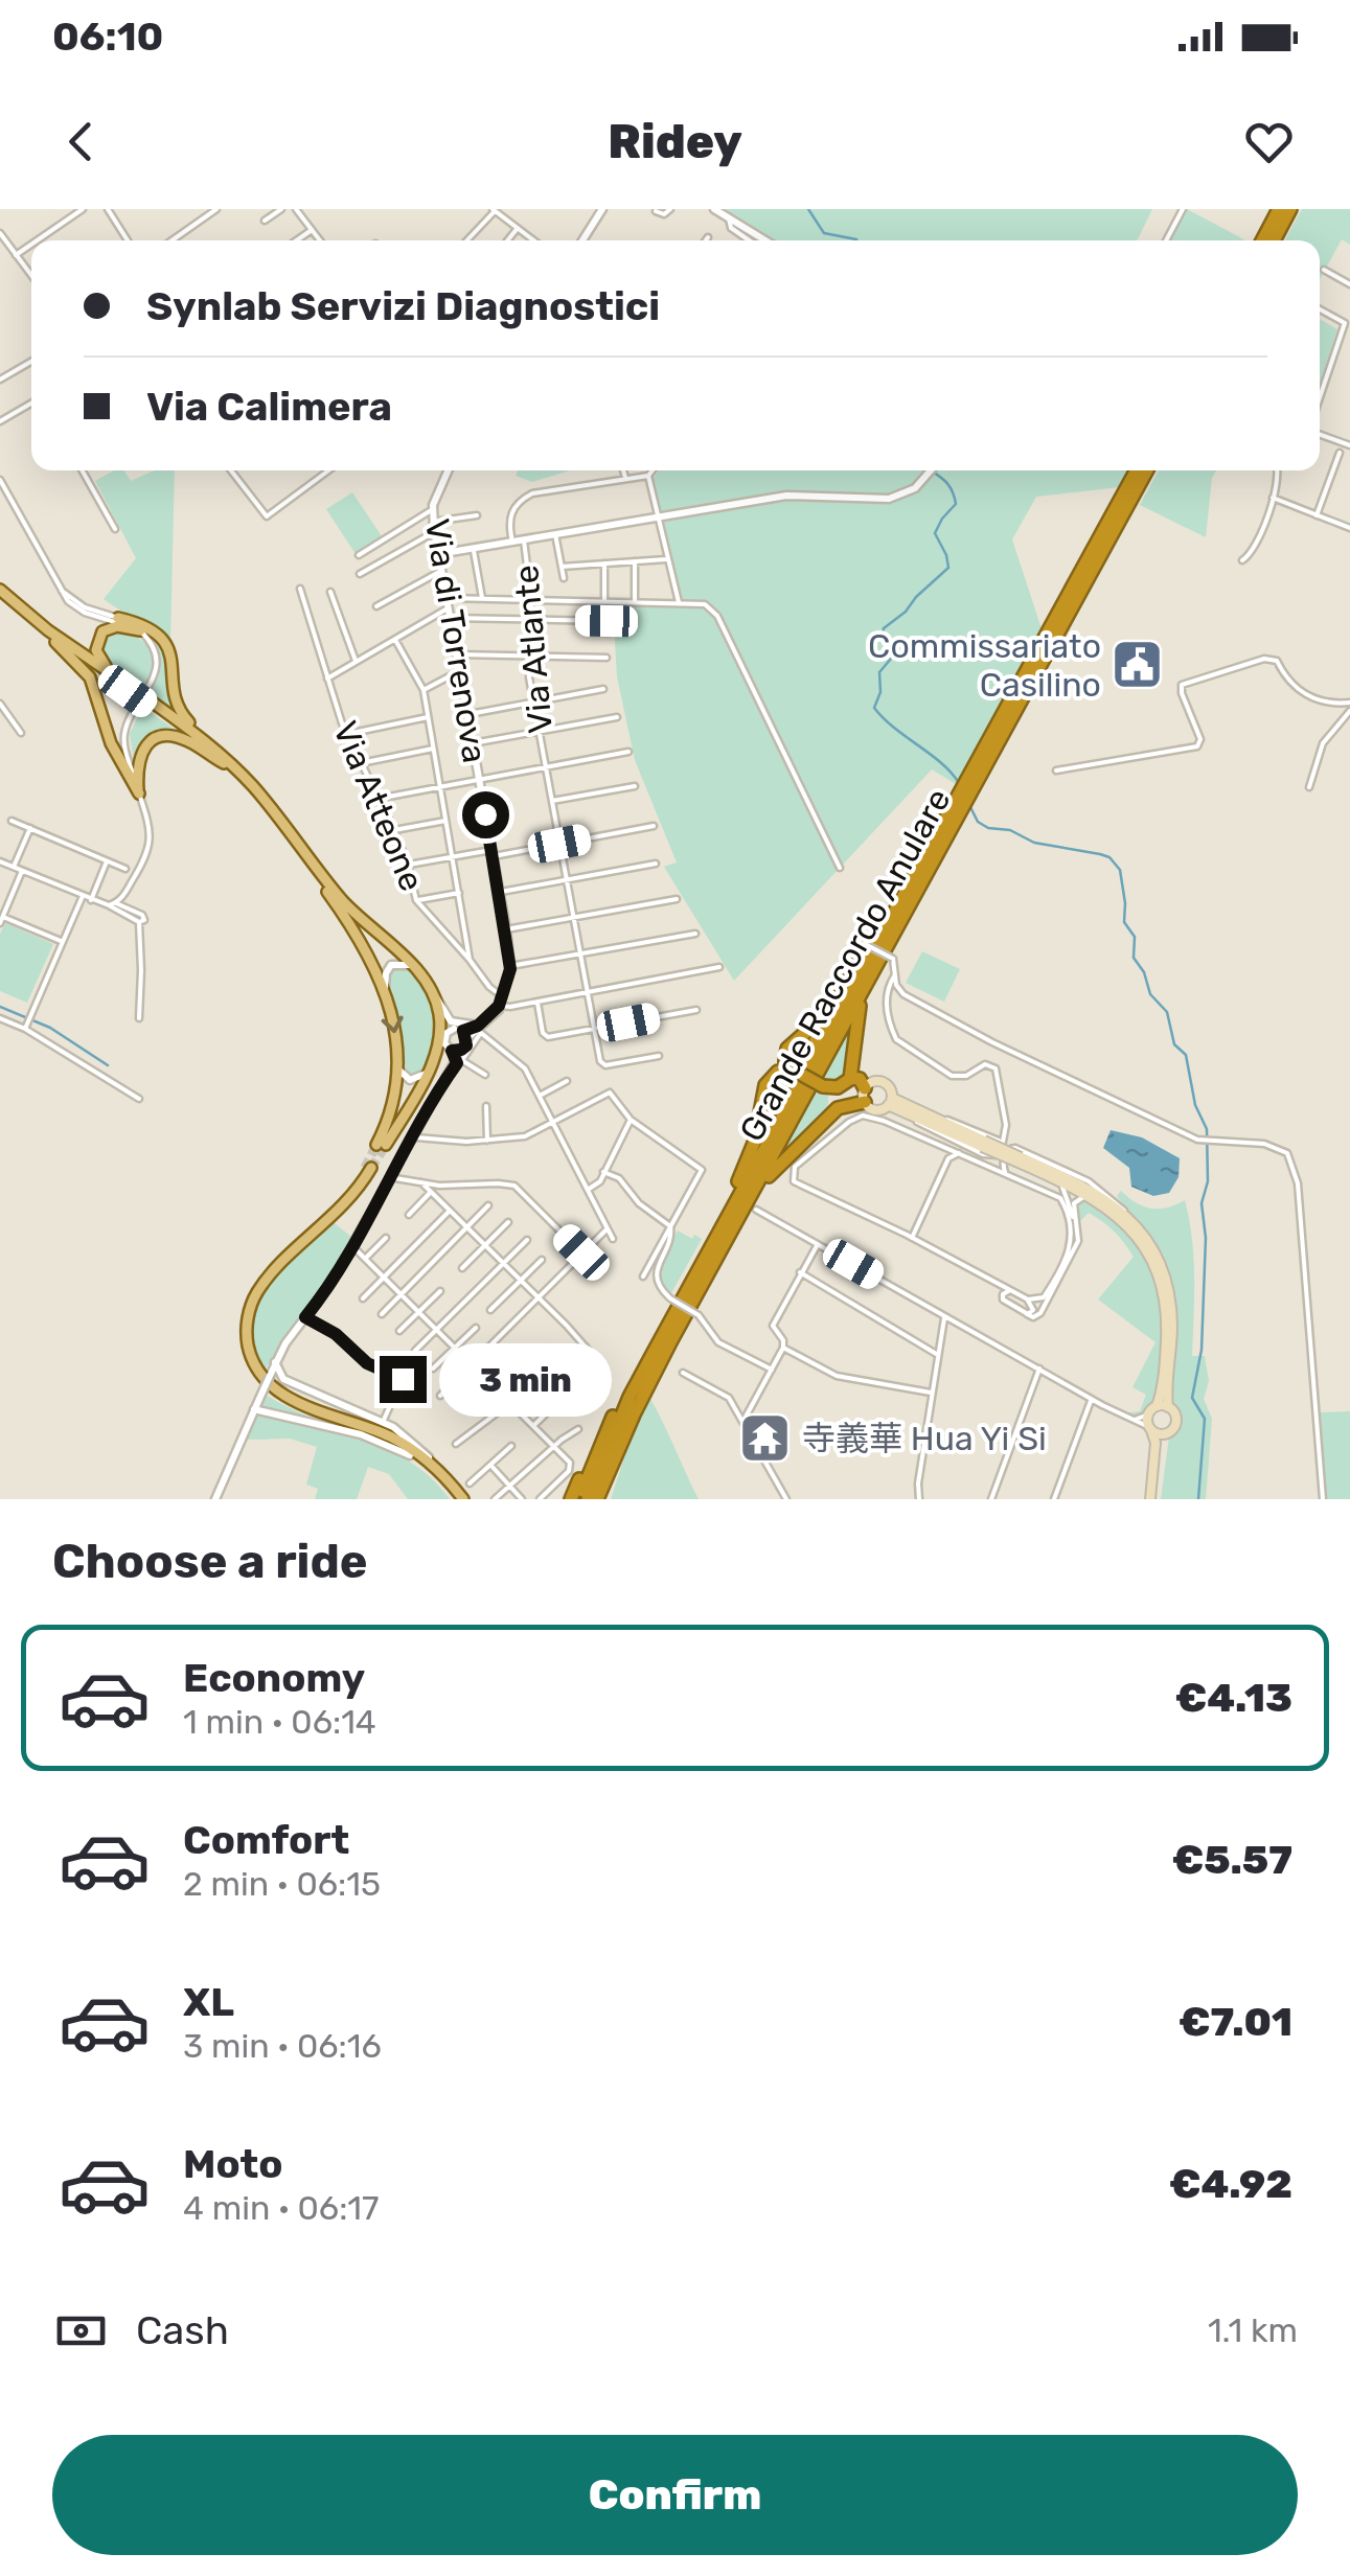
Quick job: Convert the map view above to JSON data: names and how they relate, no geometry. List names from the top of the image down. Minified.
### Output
{"streets":{"highway":["Grande Raccordo Anulare"],"street":["Via di Torrenova","Via Atlante","Via Atteone"]},"crossings":[["Via di Torrenova","Via Atteone"]],"places":{"public building":["Commissariato Casilino"],"temple":["寺義華 Hua Yi Si"]},"page":{"status":"06:10","header":"Ridey","banner":["Synlab Servizi Diagnostici","Via Calimera"],"bubble":"3 min","heading":"Choose a ride","list":[{"name":"Economy","note":"1 min · 06:14","value":"€4.13"},{"name":"Comfort","note":"2 min · 06:15","value":"€5.57"},{"name":"XL","note":"3 min · 06:16","value":"€7.01"},{"name":"Moto","note":"4 min · 06:17","value":"€4.92"}],"pay":["Cash","1.1 km"],"buttons":"Confirm"}}
